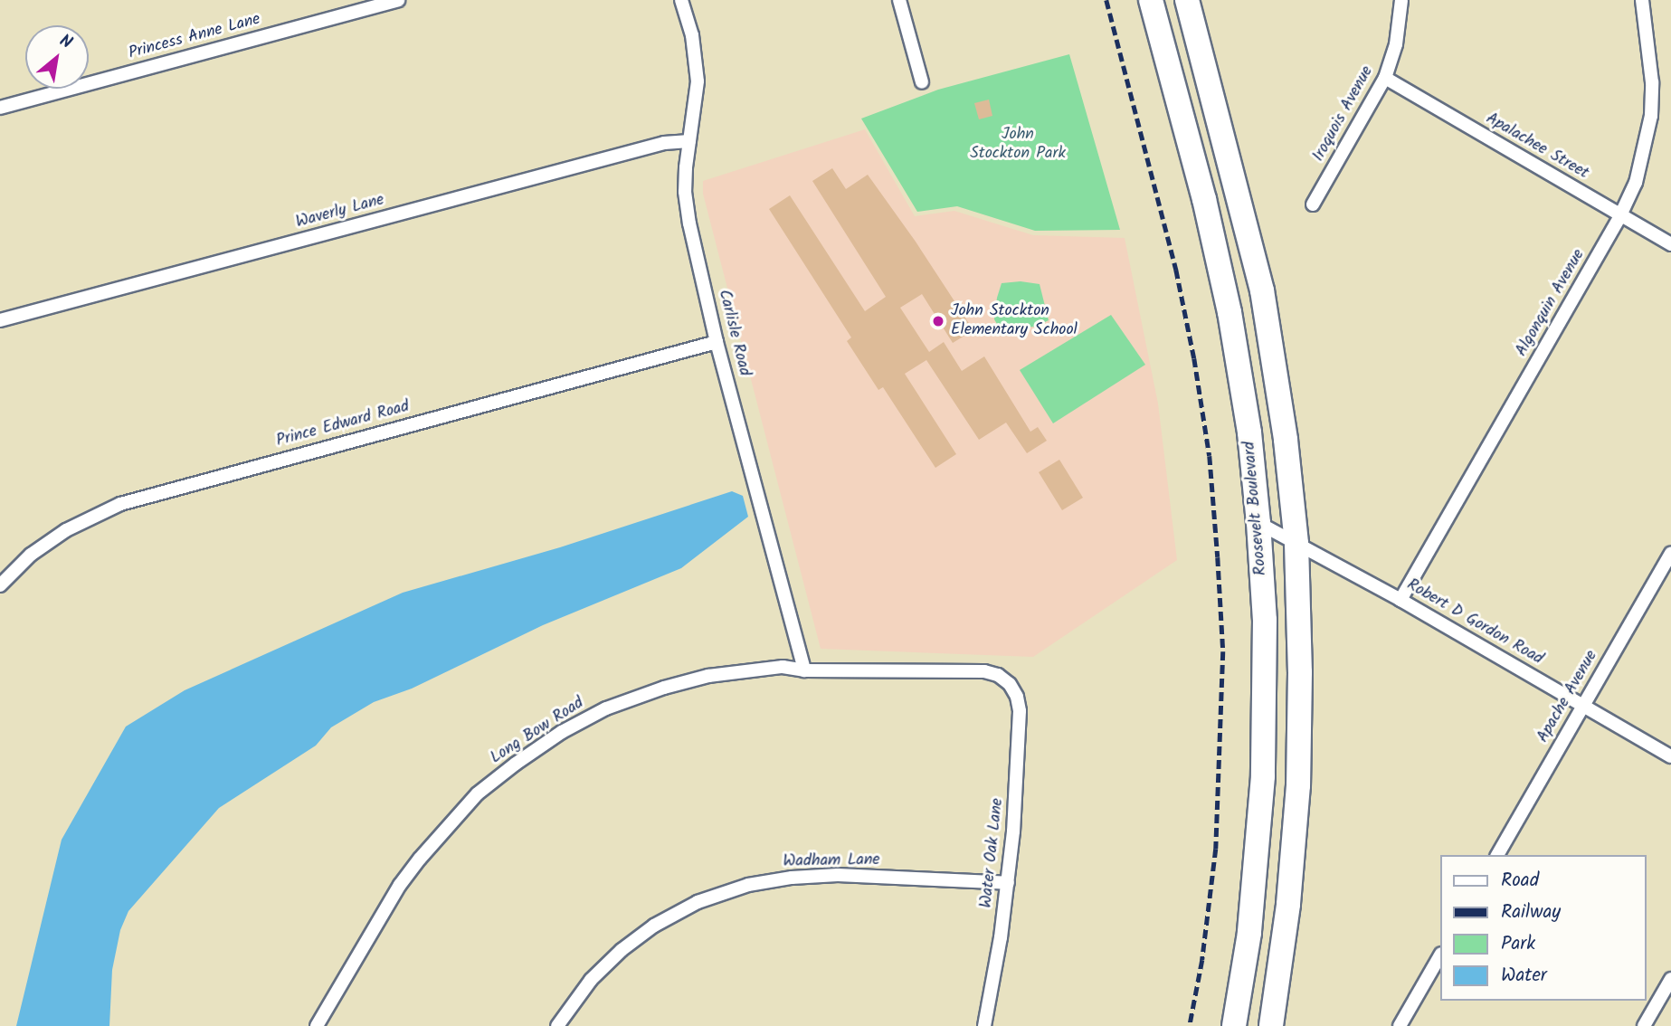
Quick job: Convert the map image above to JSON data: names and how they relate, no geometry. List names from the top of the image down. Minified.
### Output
{"streets":{"highway":["Roosevelt Boulevard"],"street":["Princess Anne Lane","Iroquois Avenue","Apalachee Street","Waverly Lane","Algonquin Avenue","Carlisle Road","Prince Edward Road","Robert D Gordon Road","Apache Avenue","Long Bow Road","Water Oak Lane","Wadham Lane"]},"crossings":[["Iroquois Avenue","Apalachee Street"],["Apalachee Street","Algonquin Avenue"],["Waverly Lane","Carlisle Road"],["Algonquin Avenue","Robert D Gordon Road"],["Carlisle Road","Prince Edward Road"],["Carlisle Road","Long Bow Road"],["Roosevelt Boulevard","Robert D Gordon Road"],["Robert D Gordon Road","Apache Avenue"],["Long Bow Road","Water Oak Lane"],["Water Oak Lane","Wadham Lane"]],"parks":["John Stockton Park"],"places":["John Stockton Elementary School"],"legend":["Road","Railway","Park","Water"],"north":"top right"}
